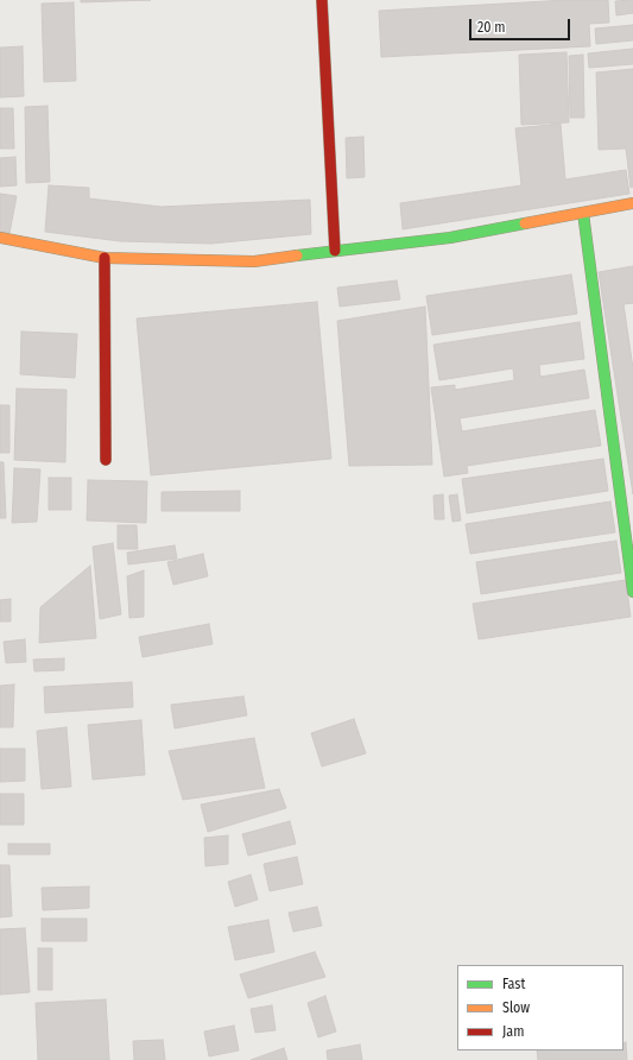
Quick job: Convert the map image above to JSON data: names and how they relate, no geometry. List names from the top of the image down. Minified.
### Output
{"legend":["Fast","Slow","Jam"],"scale_bar":"20 m"}
